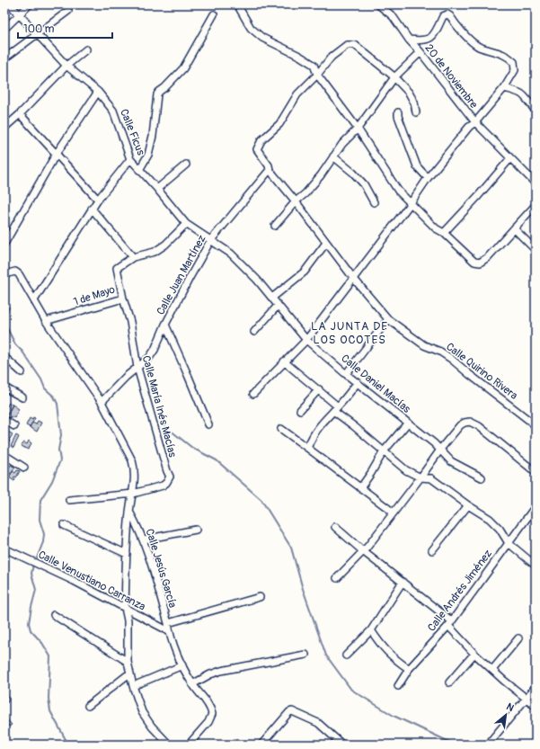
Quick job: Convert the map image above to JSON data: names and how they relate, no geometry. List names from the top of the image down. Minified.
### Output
{"streets":{"street":["20 de Noviembre","Calle Ficus","Calle Juan Martínez","1 de Mayo","Calle Quirino Rivera","Calle Daniel Macías","Calle María Inés Macías","Calle Jesús García","Calle Venustiano Carranza","Calle Andrés Jiménez"]},"crossings":[["Calle Ficus","Calle Juan Martínez"],["Calle Ficus","1 de Mayo"],["Calle Ficus","Calle Daniel Macías"],["Calle Juan Martínez","Calle Quirino Rivera"],["Calle Juan Martínez","Calle Daniel Macías"],["Calle Juan Martínez","Calle María Inés Macías"],["1 de Mayo","Calle María Inés Macías"],["Calle Jesús García","Calle Venustiano Carranza"]],"districts":["LA JUNTA DE LOS OCOTES"],"scale_bar":"100 m","north":"top right"}
